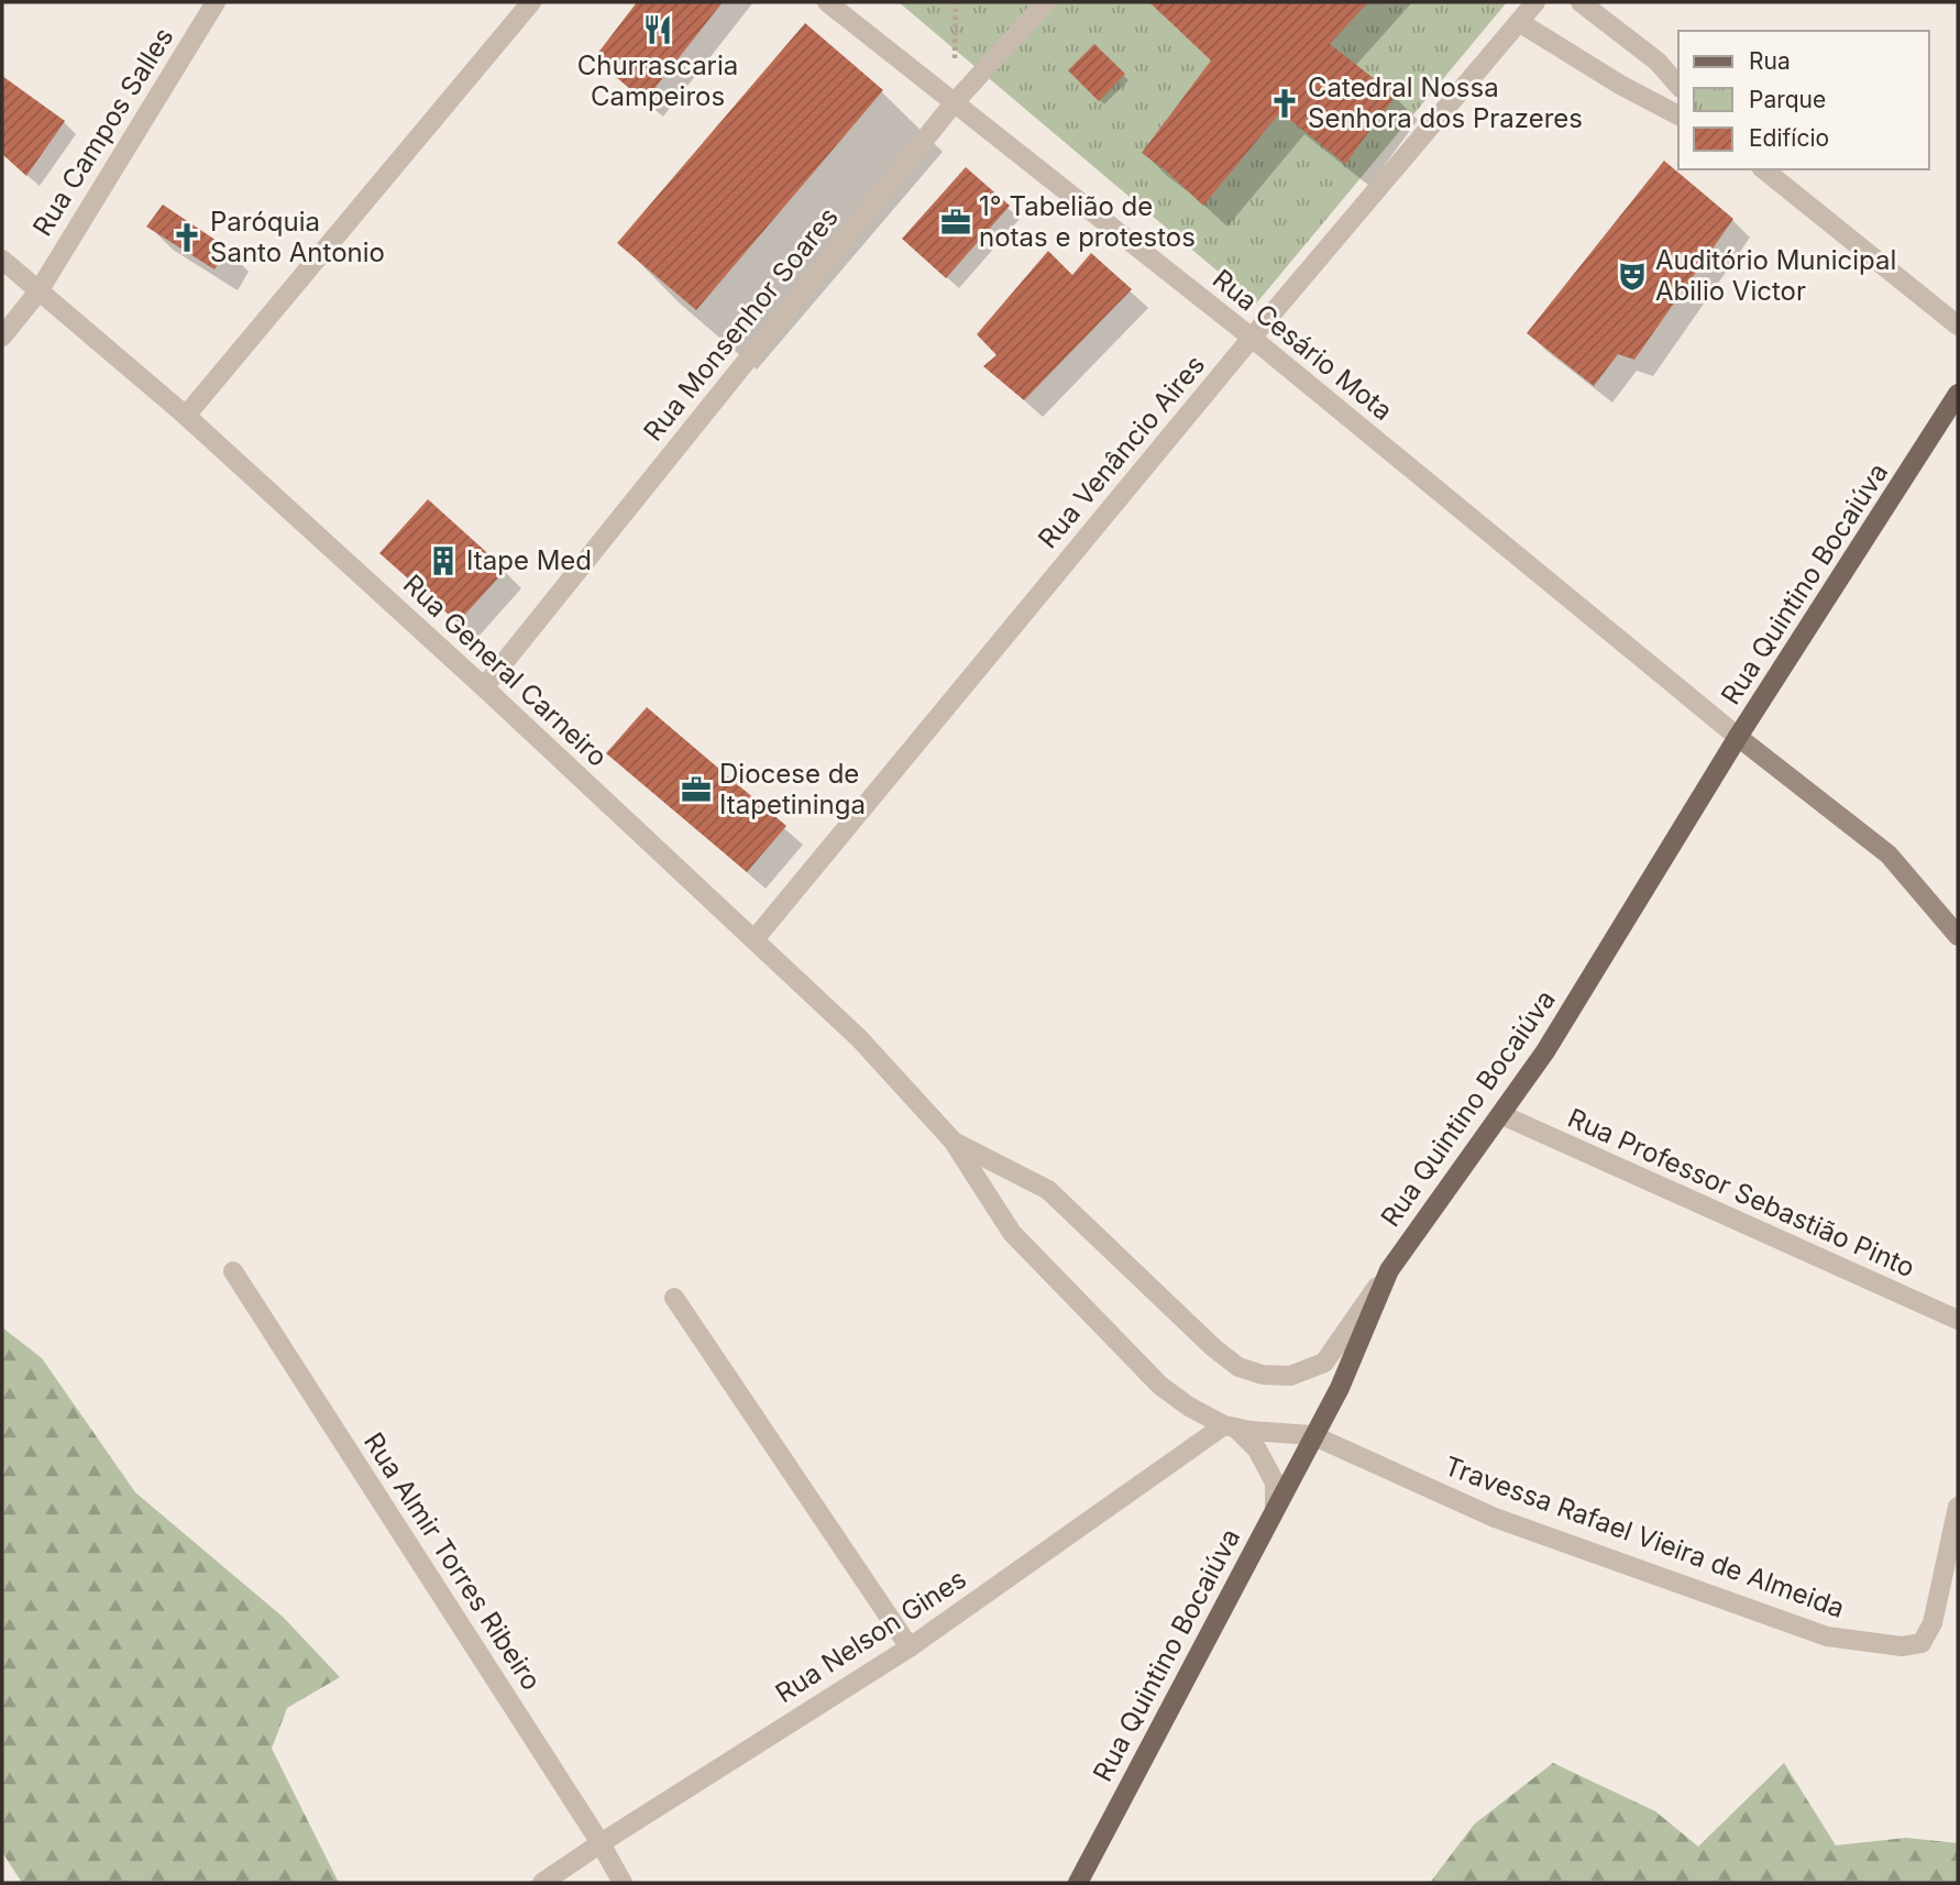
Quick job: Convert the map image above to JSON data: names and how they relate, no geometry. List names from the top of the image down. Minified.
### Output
{"streets":{"main road":["Rua Quintino Bocaiúva"],"street":["Rua Campos Salles","Rua Monsenhor Soares","Rua Cesário Mota","Rua Venâncio Aires","Rua General Carneiro","Rua Professor Sebastião Pinto","Travessa Rafael Vieira de Almeida","Rua Almir Torres Ribeiro","Rua Nelson Gines"]},"crossings":[["Rua Campos Salles","Rua General Carneiro"],["Rua Monsenhor Soares","Rua Cesário Mota"],["Rua Monsenhor Soares","Rua General Carneiro"],["Rua Cesário Mota","Rua Venâncio Aires"],["Rua Cesário Mota","Rua Quintino Bocaiúva"],["Rua Venâncio Aires","Rua General Carneiro"],["Rua Quintino Bocaiúva","Rua General Carneiro"],["Rua Quintino Bocaiúva","Rua Professor Sebastião Pinto"],["Rua Quintino Bocaiúva","Travessa Rafael Vieira de Almeida"],["Rua General Carneiro","Travessa Rafael Vieira de Almeida"],["Rua General Carneiro","Rua Nelson Gines"],["Rua Almir Torres Ribeiro","Rua Nelson Gines"]],"places":{"restaurant":["Churrascaria Campeiros"],"church":["Catedral Nossa Senhora dos Prazeres","Paróquia Santo Antonio"],"office":["1° Tabelião de notas e protestos","Diocese de Itapetininga"],"theatre":["Auditório Municipal Abilio Victor"],"building":["Itape Med"]},"legend":["Rua","Parque","Edifício"]}
